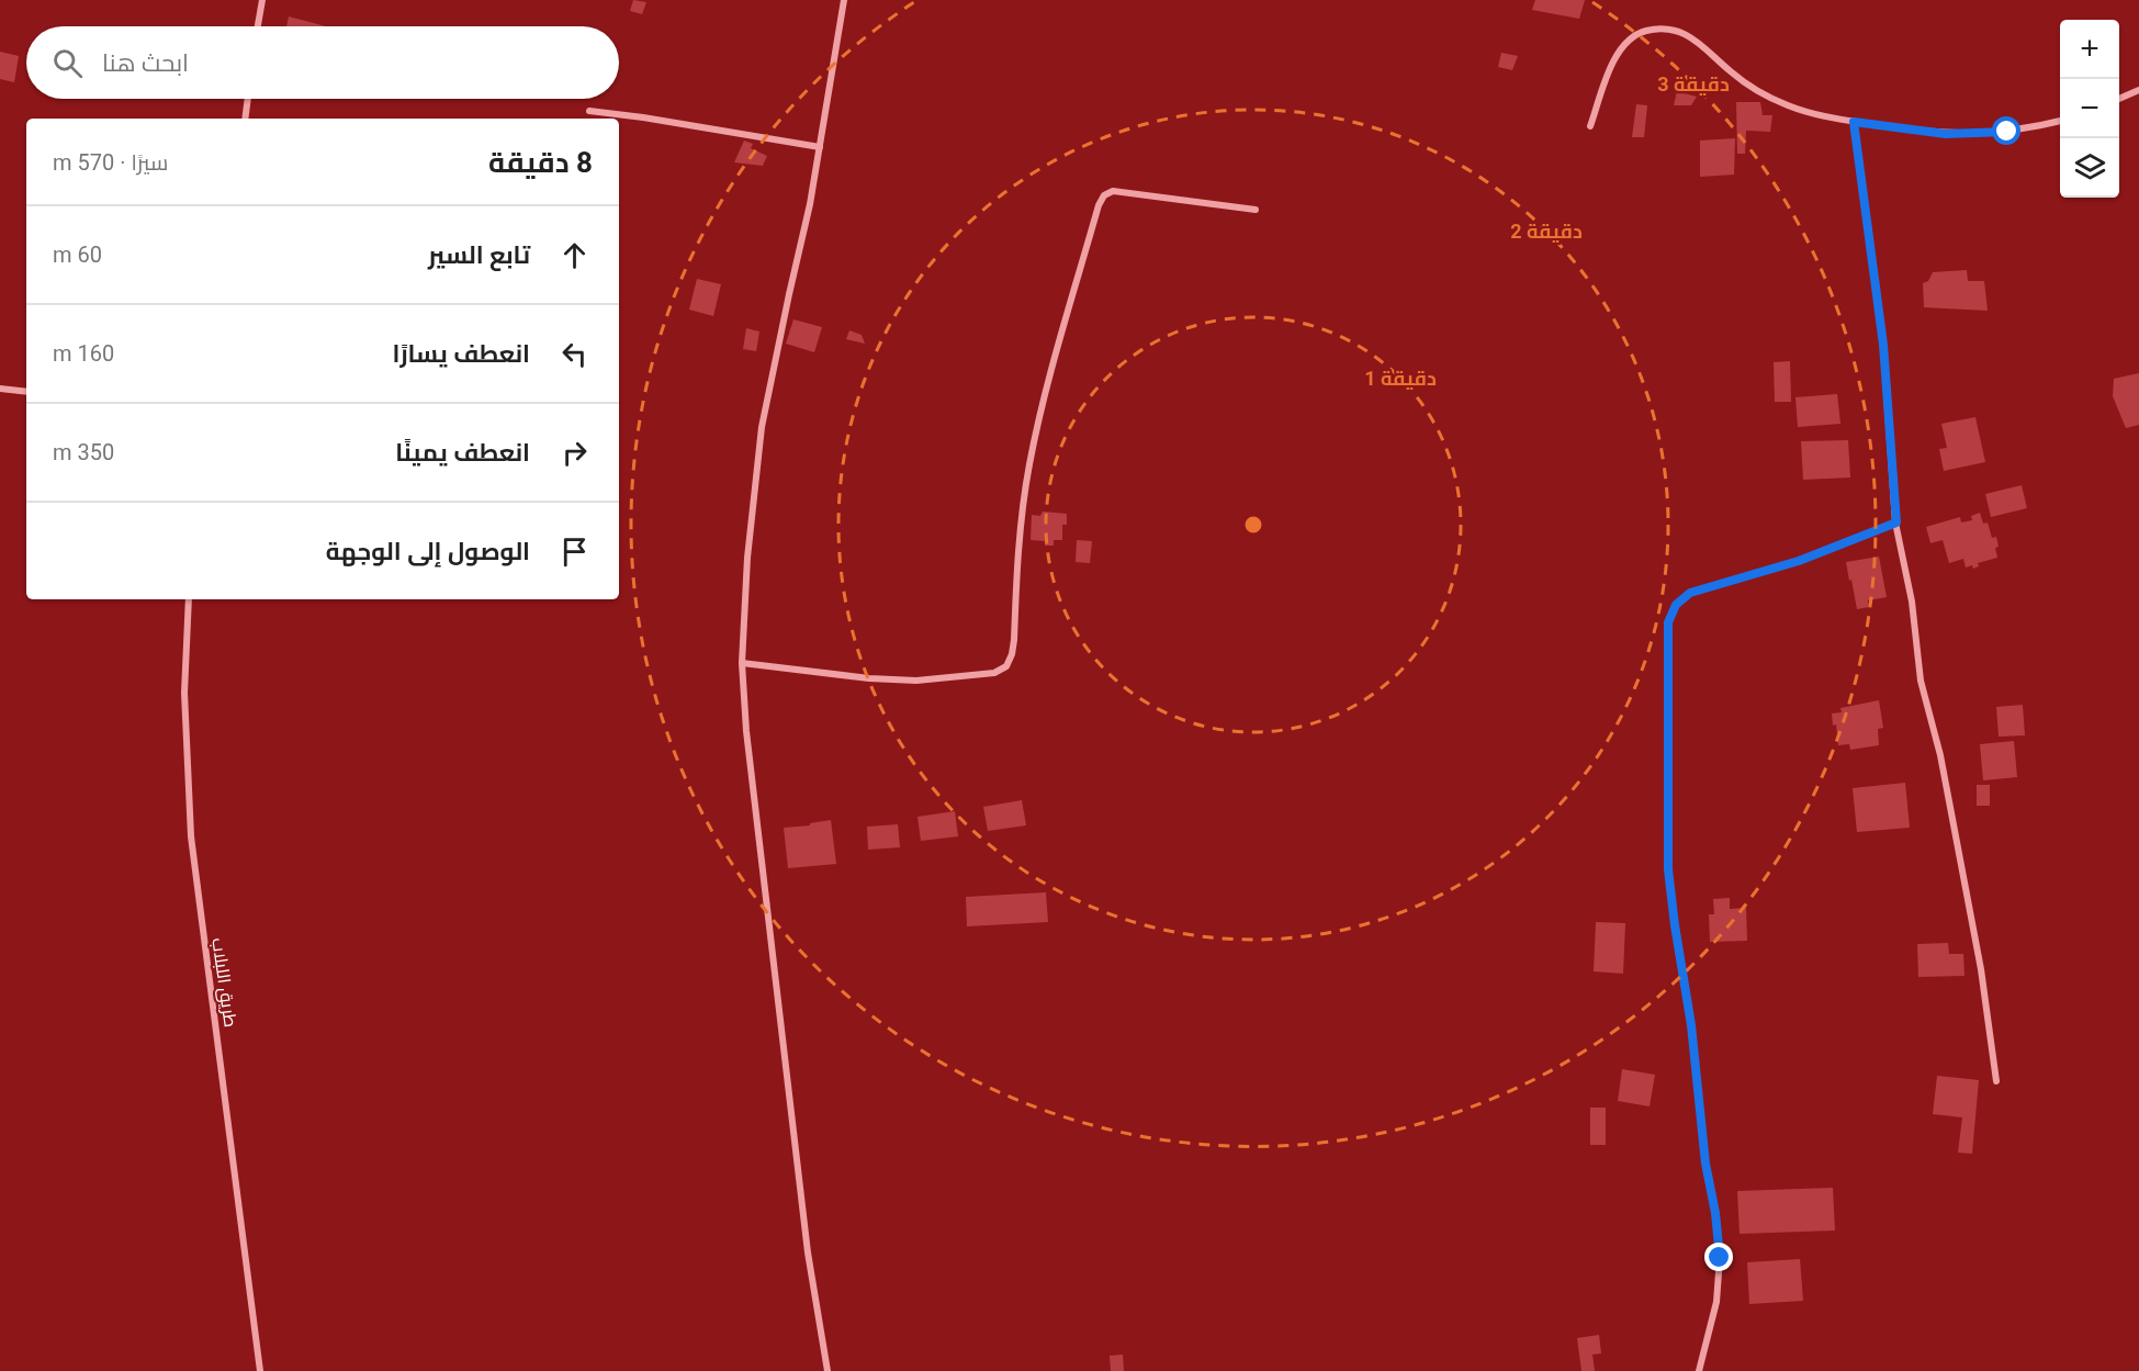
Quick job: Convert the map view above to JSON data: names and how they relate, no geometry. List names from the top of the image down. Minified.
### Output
{"streets":{"street":["طريق اللبلاب"]},"page":{"map_buttons":["+","−"],"search":"ابحث هنا","heading":["8 دقيقة","سيرًا · 570 m"],"list":[["تابع السير","60 m"],["انعطف يسارًا","160 m"],["انعطف يمينًا","350 m"],"الوصول إلى الوجهة"]},"rings":["3 دقيقة","2 دقيقة","1 دقيقة"]}
